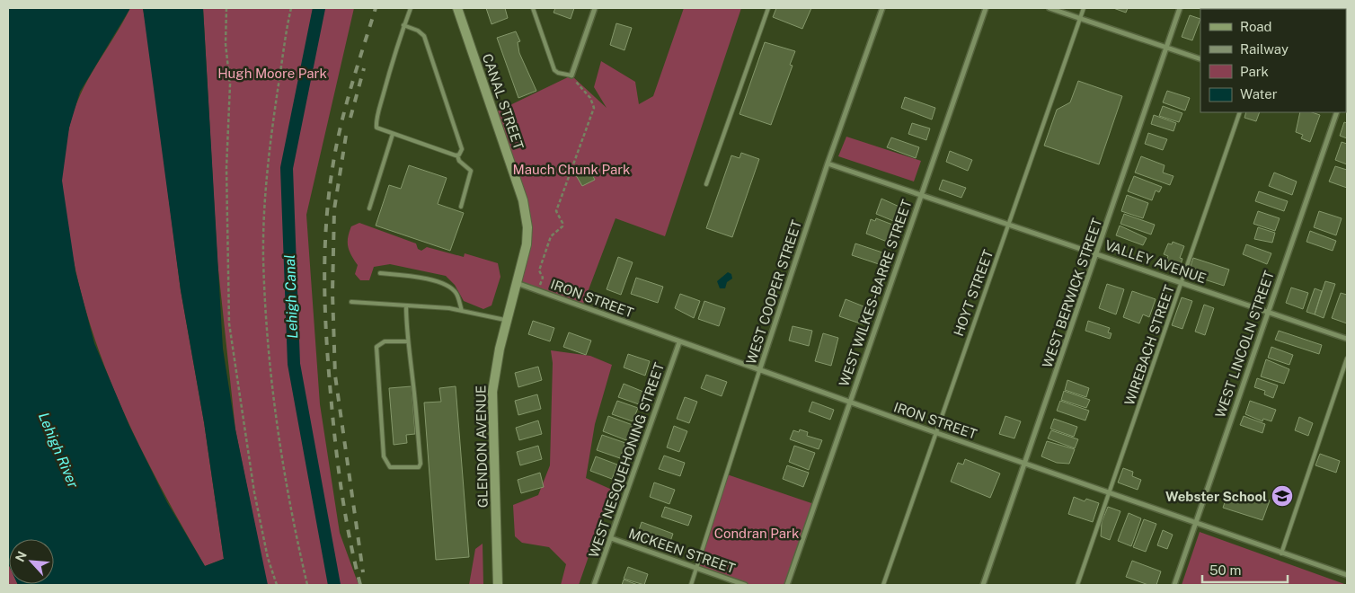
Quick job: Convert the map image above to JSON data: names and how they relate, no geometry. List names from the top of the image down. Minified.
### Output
{"streets":{"street":["CANAL STREET","VALLEY AVENUE","WEST COOPER STREET","WEST WILKES-BARRE STREET","WEST BERWICK STREET","IRON STREET","WEST LINCOLN STREET","GLENDON AVENUE","WEST NESQUEHONING STREET","MCKEEN STREET"],"lane":["HOYT STREET","WIREBACH STREET"]},"crossings":[["CANAL STREET","IRON STREET"],["CANAL STREET","GLENDON AVENUE"],["VALLEY AVENUE","WEST COOPER STREET"],["VALLEY AVENUE","WEST WILKES-BARRE STREET"],["VALLEY AVENUE","HOYT STREET"],["VALLEY AVENUE","WEST BERWICK STREET"],["VALLEY AVENUE","WEST LINCOLN STREET"],["VALLEY AVENUE","WIREBACH STREET"],["WEST COOPER STREET","IRON STREET"],["WEST COOPER STREET","MCKEEN STREET"],["WEST WILKES-BARRE STREET","IRON STREET"],["HOYT STREET","IRON STREET"],["WEST BERWICK STREET","IRON STREET"],["IRON STREET","WEST LINCOLN STREET"],["IRON STREET","WIREBACH STREET"],["IRON STREET","GLENDON AVENUE"],["IRON STREET","WEST NESQUEHONING STREET"],["WEST NESQUEHONING STREET","MCKEEN STREET"]],"water":["Lehigh Canal","Lehigh River"],"parks":["Hugh Moore Park","Mauch Chunk Park","Condran Park"],"places":{"school or university":["Webster School"]},"legend":["Road","Railway","Park","Water"],"scale_bar":"50 m","north":"top left"}
